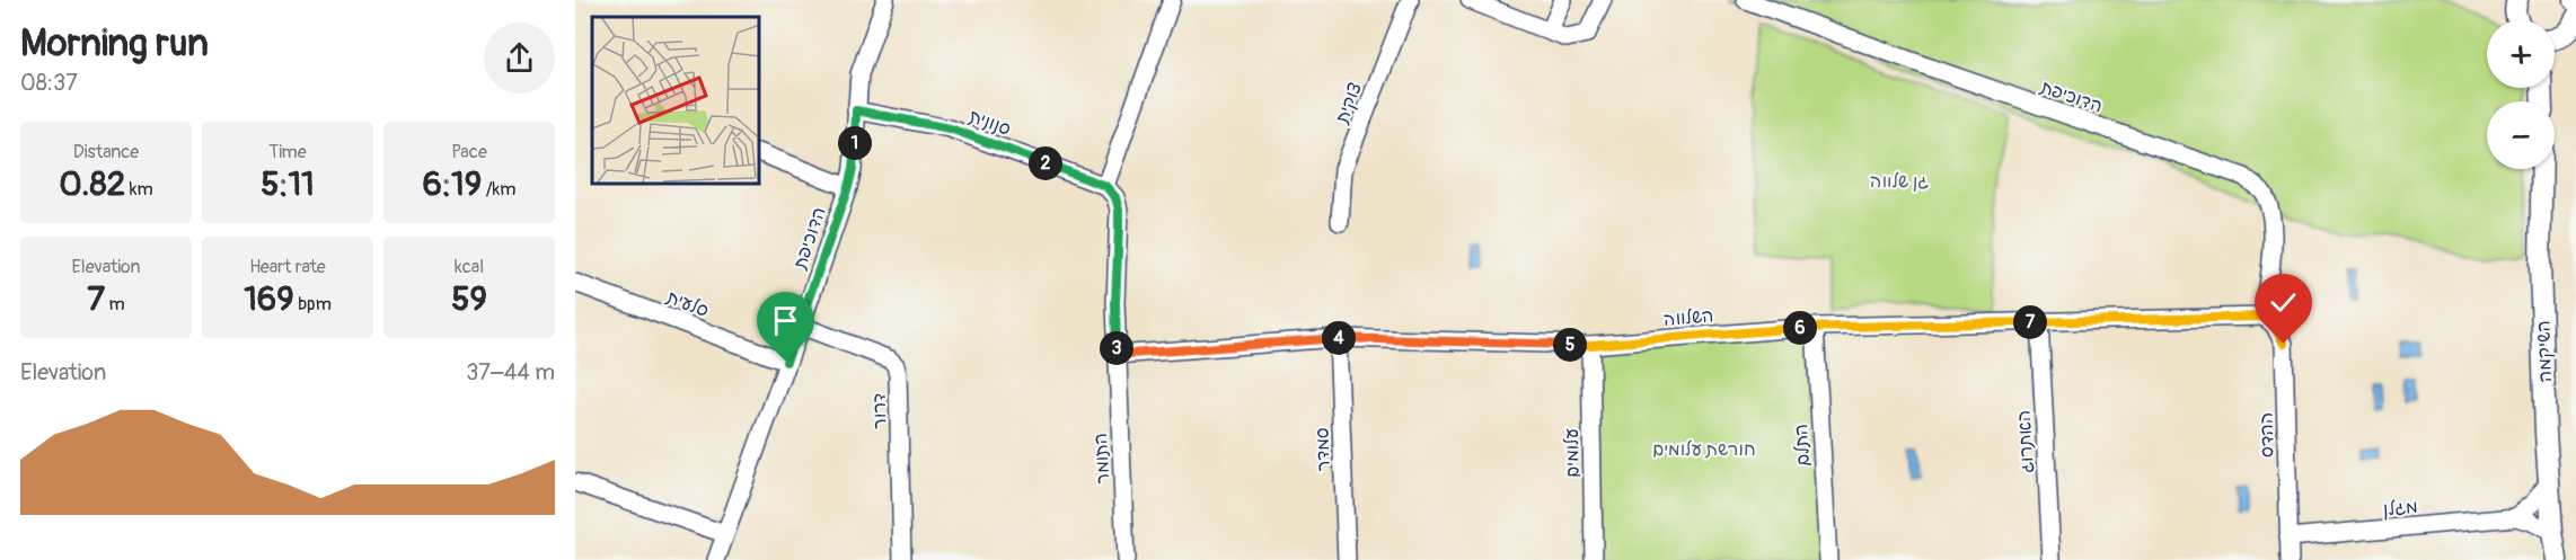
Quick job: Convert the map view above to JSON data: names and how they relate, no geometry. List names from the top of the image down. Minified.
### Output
{"streets":{"street":["הדוכיפת","צוקית","סנונית","סלעית","השלווה","השיקמה","דרור","ההדס","האתרוג","התלם","סמדר","עלומים","התומר","מגלן"]},"crossings":[["הדוכיפת","סנונית"],["הדוכיפת","סלעית"],["הדוכיפת","השלווה"],["הדוכיפת","דרור"],["הדוכיפת","ההדס"],["סנונית","התומר"],["השלווה","ההדס"],["השלווה","האתרוג"],["השלווה","התלם"],["השלווה","סמדר"],["השלווה","עלומים"],["השלווה","התומר"],["השיקמה","מגלן"],["ההדס","מגלן"]],"parks":["גן שלווה","חורשת עלומים"],"page":{"heading":["Morning run","08:37"],"map_buttons":["+","−"],"stats":[["Distance","0.82 km"],["Time","5:11"],["Pace","6:19 /km"],["Elevation","7 m"],["Heart rate","169 bpm"],["kcal","59"]],"pins":["1","2","7","6","4","5","3"],"chart":["Elevation","37–44 m"]}}
